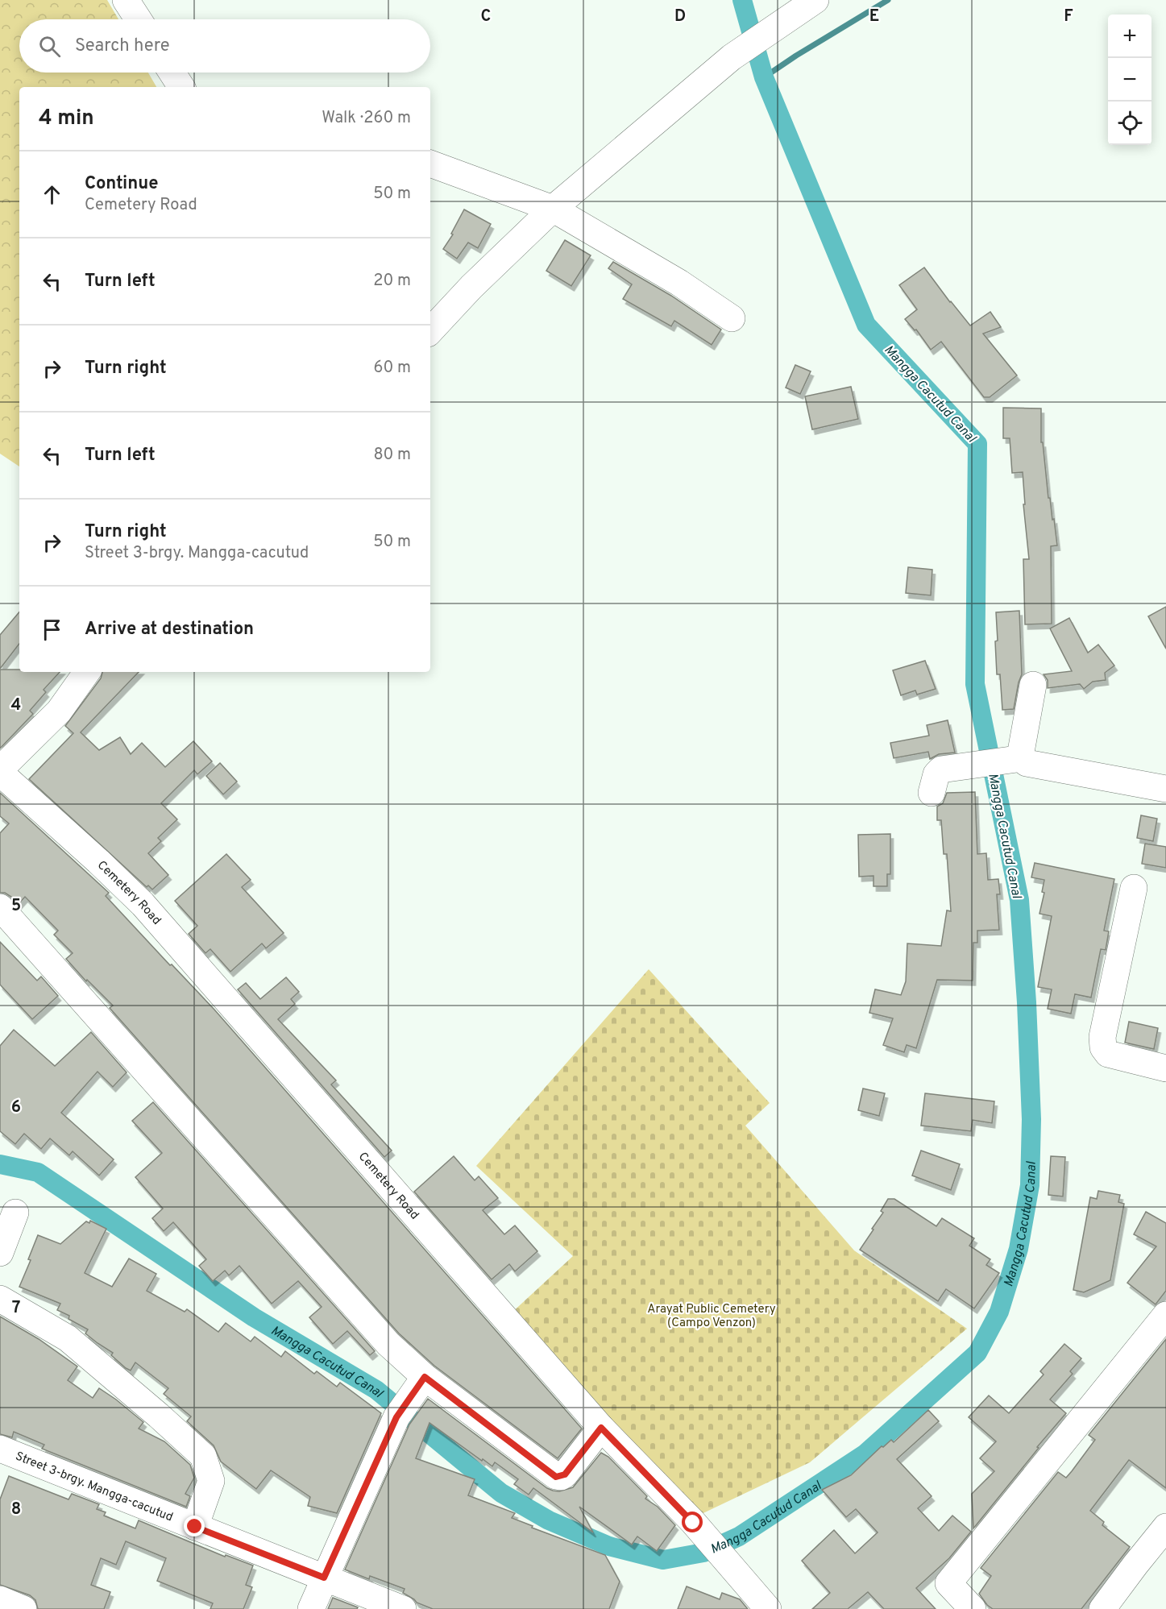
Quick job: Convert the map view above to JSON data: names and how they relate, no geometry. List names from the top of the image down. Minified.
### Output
{"streets":{"street":["Cemetery Road","Street 3-brgy. Mangga-cacutud"]},"water":["Mangga Cacutud Canal"],"parks":["Arayat Public Cemetery (Campo Venzon)"],"page":{"map_buttons":["+","−"],"search":"Search here","heading":["4 min","Walk · 260 m"],"list":[["Continue","Cemetery Road","50 m"],["Turn left","20 m"],["Turn right","60 m"],["Turn left","80 m"],["Turn right","Street 3-brgy. Mangga-cacutud","50 m"],"Arrive at destination"]},"grid":{"columns":["C","D","E","F"],"rows":["4","5","6","7","8"]}}
